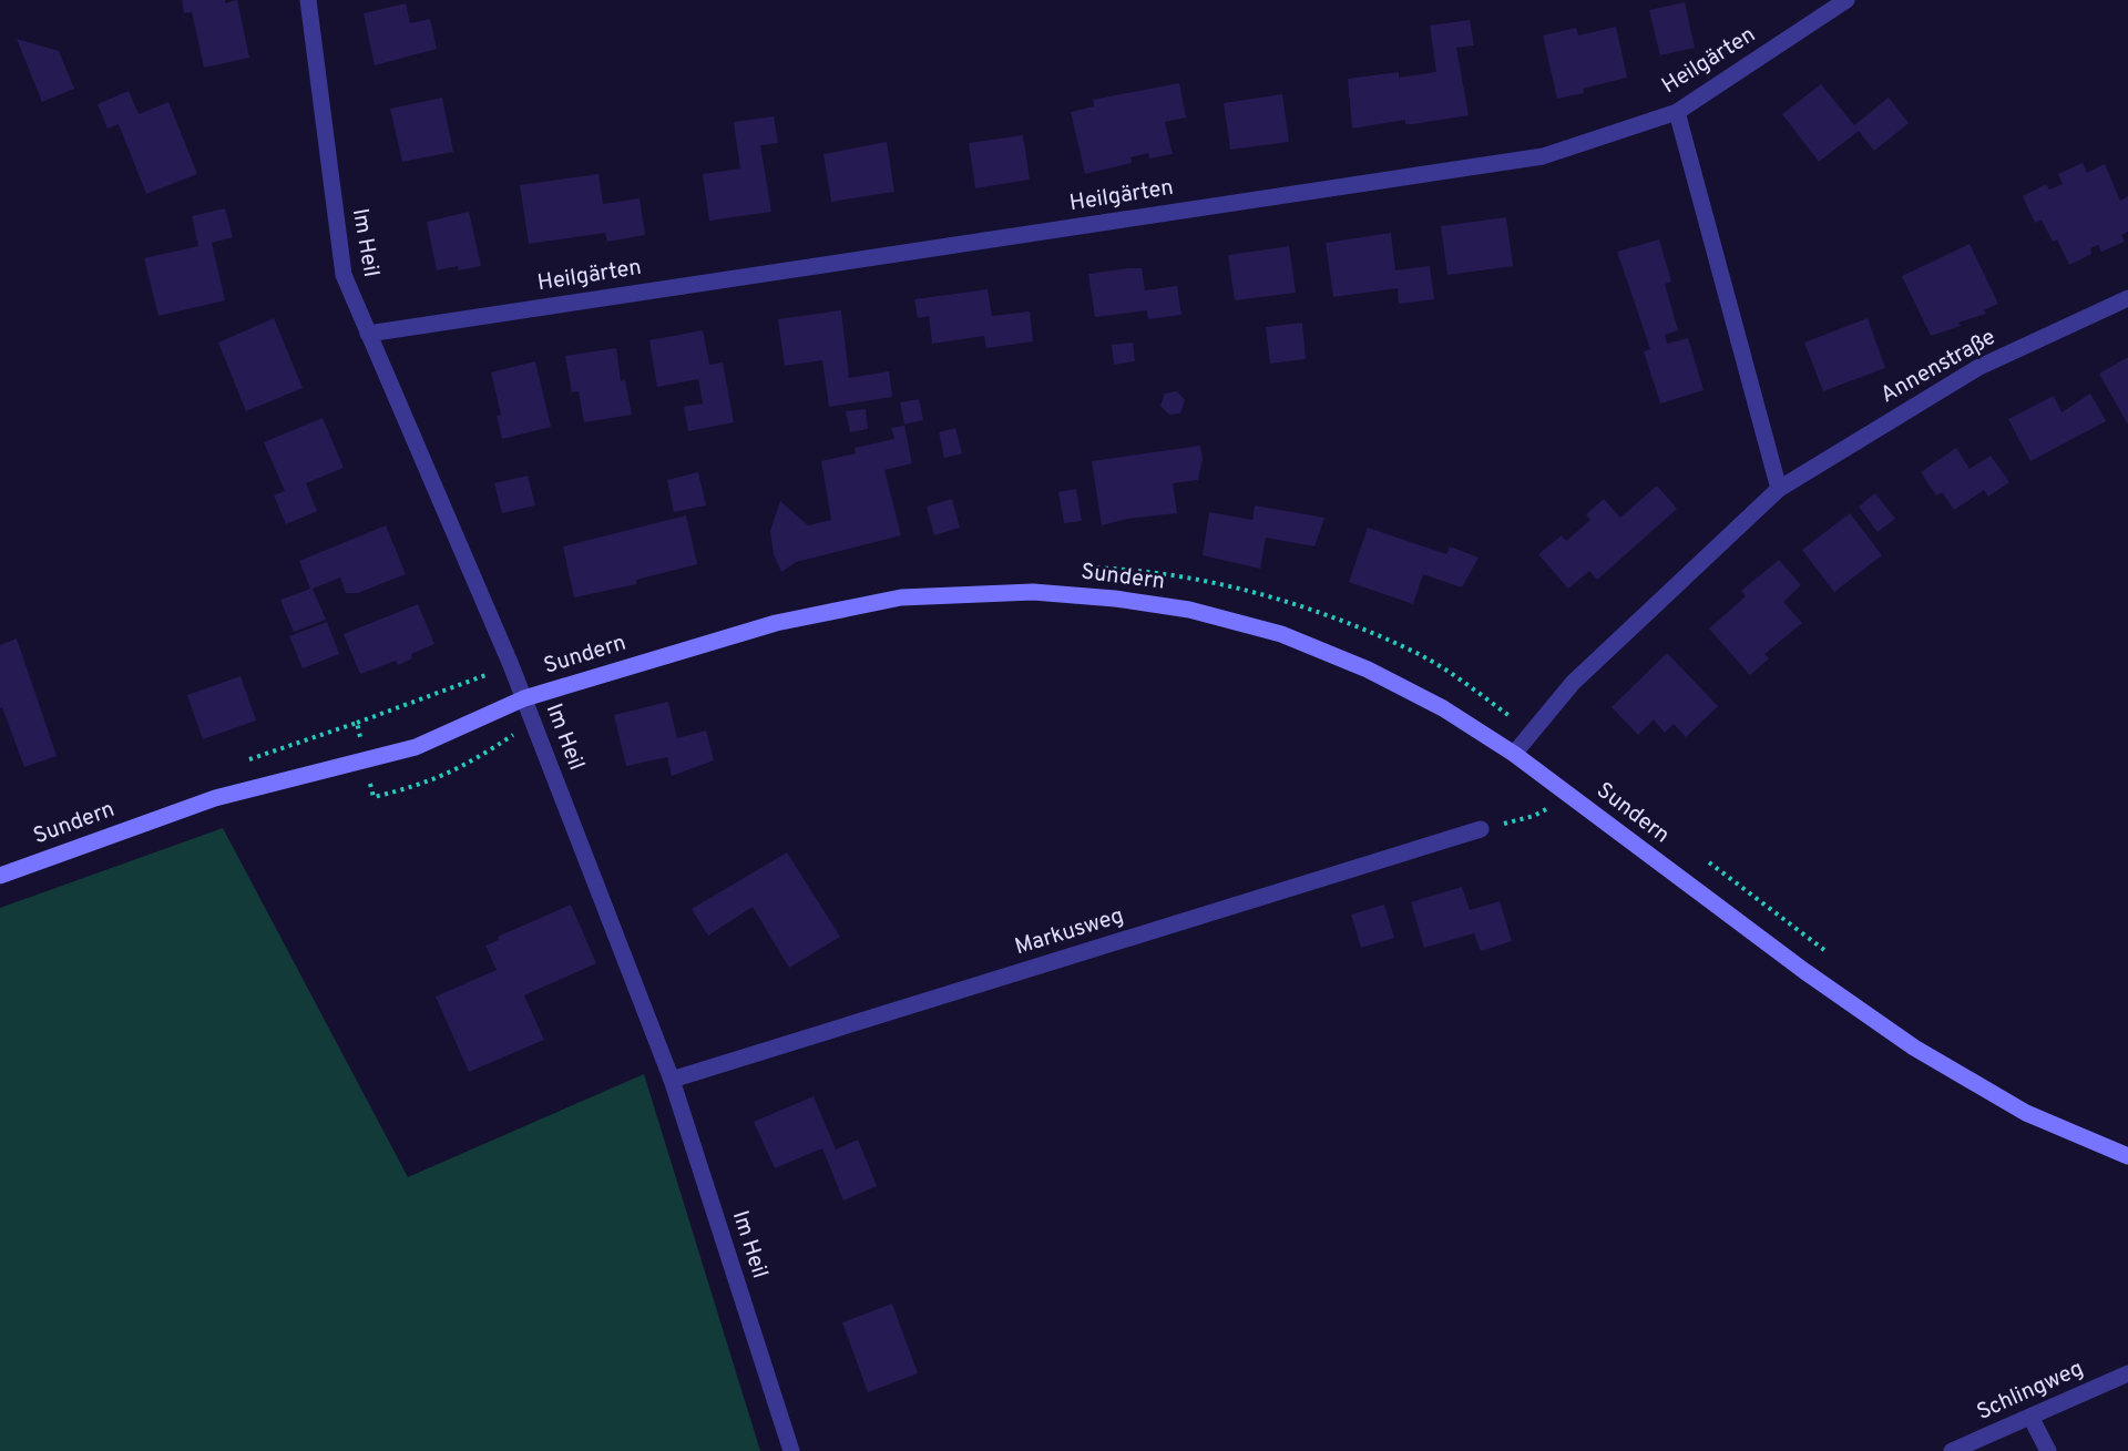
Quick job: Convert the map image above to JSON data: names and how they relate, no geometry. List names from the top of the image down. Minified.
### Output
{"streets":{"street":["Heilgärten","Im Heil","Annenstraße","Sundern","Markusweg","Schlingweg"]},"crossings":[["Heilgärten","Im Heil"],["Im Heil","Sundern"],["Im Heil","Markusweg"],["Annenstraße","Sundern"]]}
